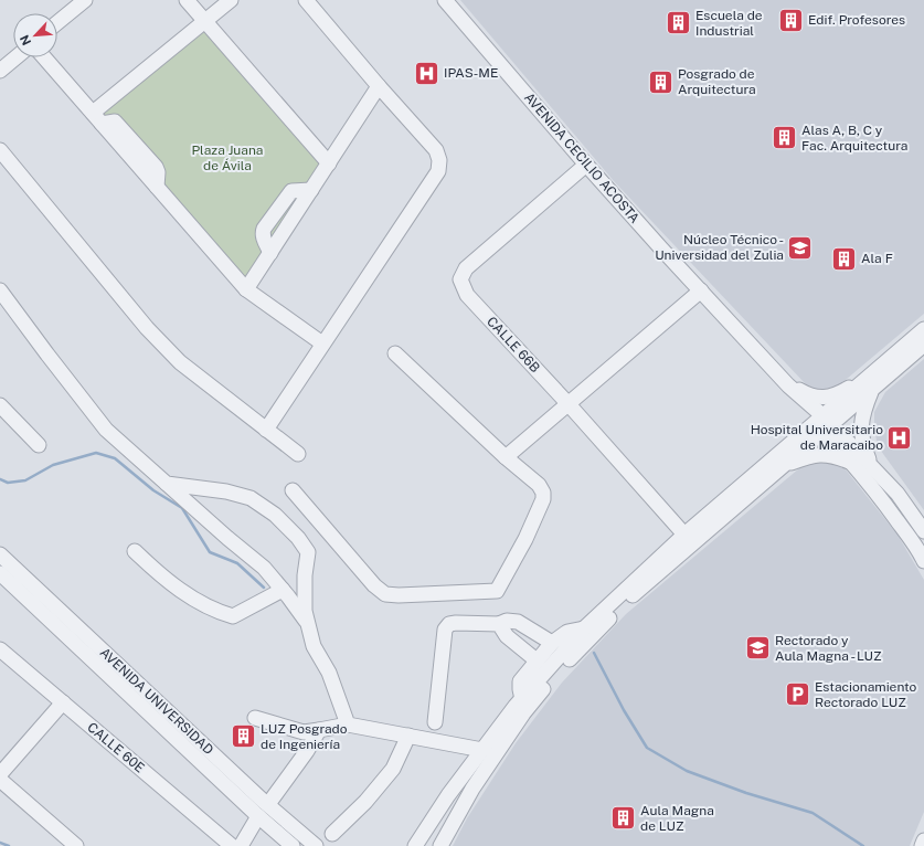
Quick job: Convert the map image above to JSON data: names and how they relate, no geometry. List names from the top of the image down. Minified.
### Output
{"streets":{"street":["AVENIDA CECILIO ACOSTA","CALLE 66B","AVENIDA UNIVERSIDAD","CALLE 60E"]},"crossings":[["AVENIDA CECILIO ACOSTA","CALLE 66B"]],"parks":["Plaza Juana de Ávila"],"places":{"building":["Edif. Profesores","Escuela de Industrial","Posgrado de Arquitectura","Alas A, B, C y Fac. Arquitectura","Ala F","LUZ Posgrado de Ingeniería","Aula Magna de LUZ"],"hospital":["IPAS-ME","Hospital Universitario de Maracaibo"],"school or university":["Núcleo Técnico - Universidad del Zulia","Rectorado y Aula Magna - LUZ"],"parking":["Estacionamiento Rectorado LUZ"]},"north":"bottom left"}
